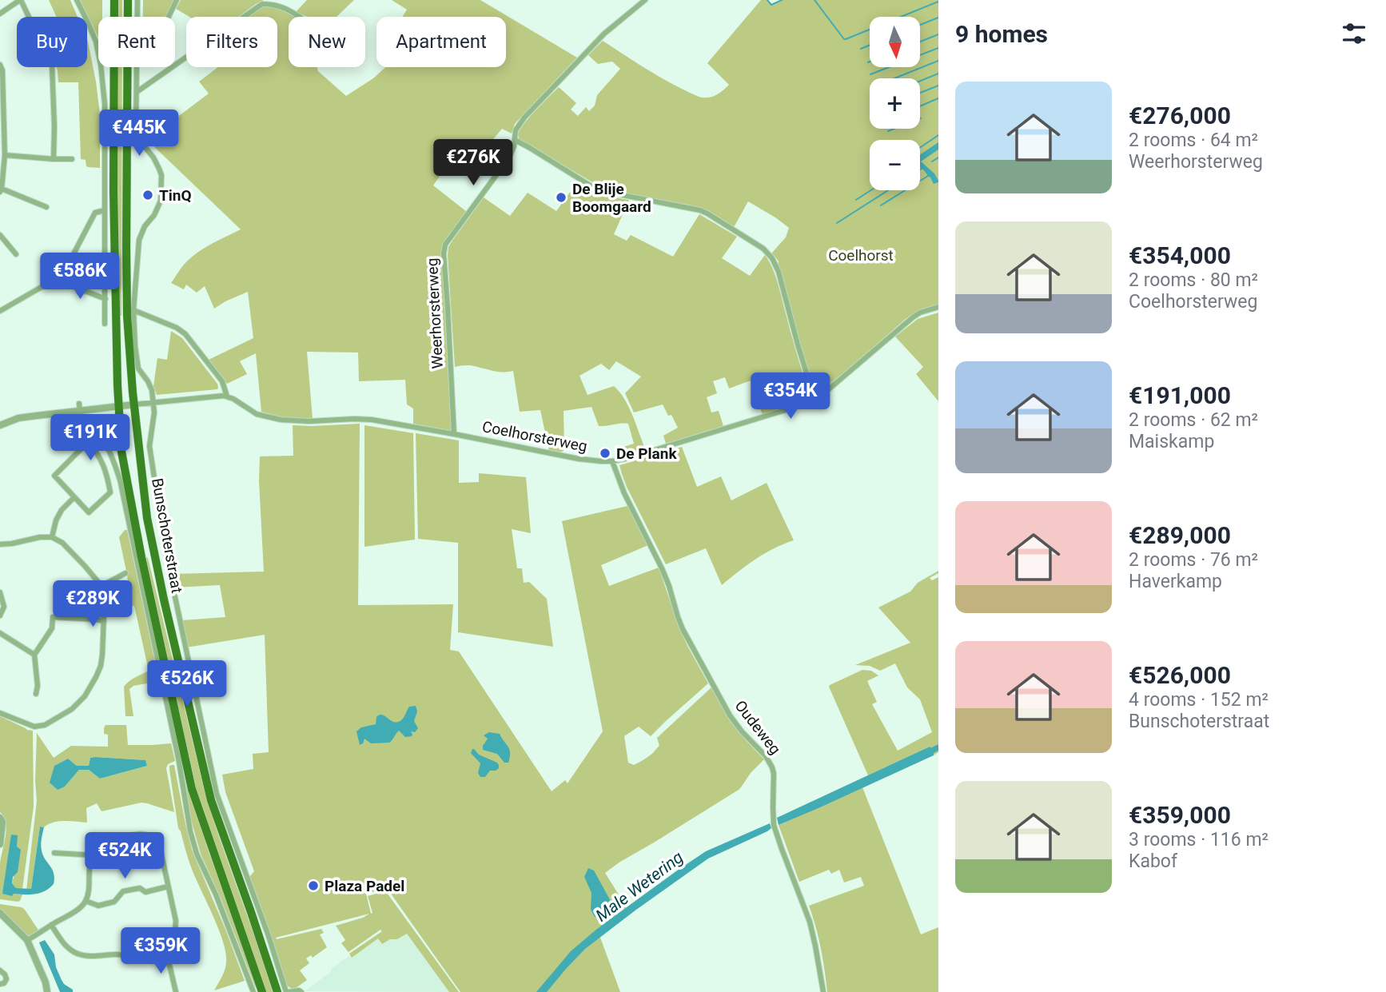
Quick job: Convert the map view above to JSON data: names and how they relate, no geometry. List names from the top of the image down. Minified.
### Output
{"streets":{"main road":["Bunschoterstraat"],"street":["Weerhorsterweg","Coelhorsterweg","Oudeweg"]},"crossings":[["Weerhorsterweg","Coelhorsterweg"],["Coelhorsterweg","Oudeweg"]],"water":["Male Wetering"],"parks":["Coelhorst"],"places":["TinQ","De Blije Boomgaard","De Plank","Plaza Padel"],"north":"bottom","page":{"heading":"9 homes","map_buttons":["+","−"],"chip":["Buy","Rent","Filters","New","Apartment"],"list":[{"name":"€276,000","note":"2 rooms · 64 m² · Weerhorsterweg"},{"name":"€354,000","note":"2 rooms · 80 m² · Coelhorsterweg"},{"name":"€191,000","note":"2 rooms · 62 m² · Maiskamp"},{"name":"€289,000","note":"2 rooms · 76 m² · Haverkamp"},{"name":"€526,000","note":"4 rooms · 152 m² · Bunschoterstraat"},{"name":"€359,000","note":"3 rooms · 116 m² · Kabof"}],"price":["€445K","€276K","€586K","€354K","€191K","€289K","€526K","€524K","€359K"]}}
